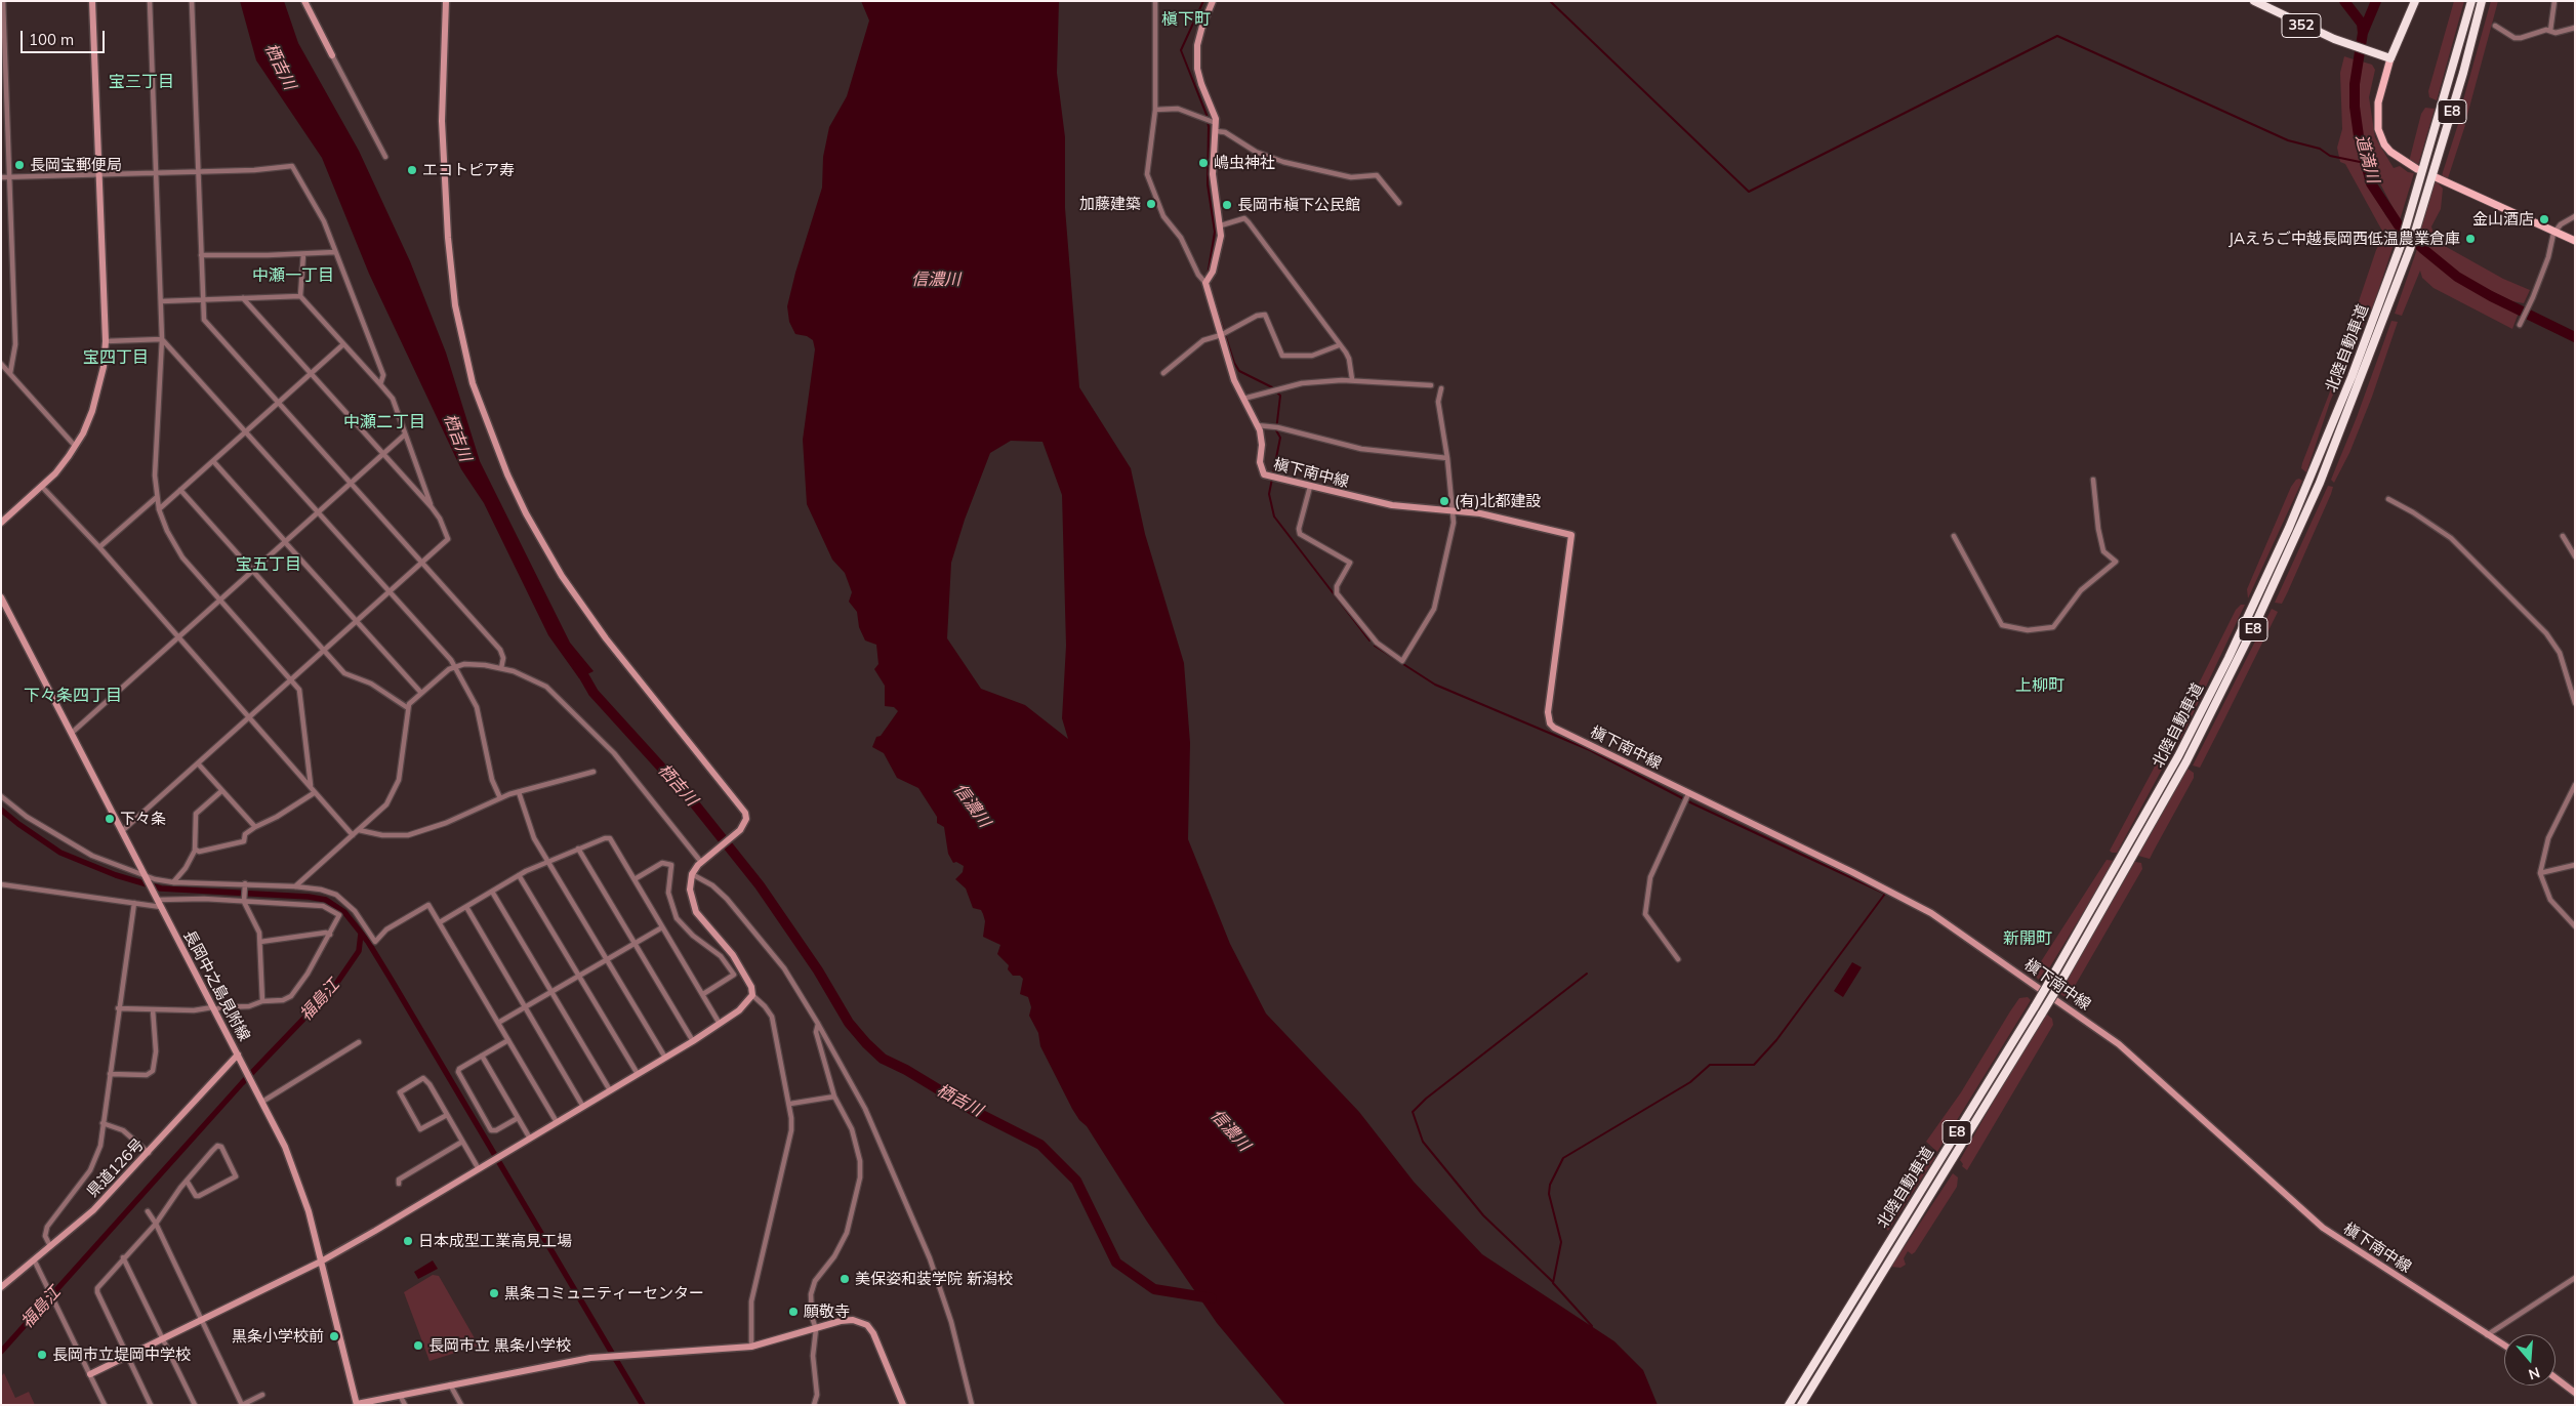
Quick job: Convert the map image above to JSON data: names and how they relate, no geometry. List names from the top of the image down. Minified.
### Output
{"streets":{"highway":["352","E8","北陸自動車道"],"main road":["槇下南中線","長岡中之島見附線","県道126号"]},"crossings":[["長岡中之島見附線","県道126号"]],"districts":["槇下町","宝三丁目","中瀬一丁目","宝四丁目","中瀬二丁目","宝五丁目","上柳町","下々条四丁目","新開町"],"water":["栖吉川","道満川","信濃川","福島江"],"places":["嶋虫神社","長岡宝郵便局","エコトピア寿","加藤建築","長岡市槇下公民館","金山酒店","JAえちご中越長岡西低温農業倉庫","(有)北都建設","下々条","日本成型工業高見工場","美保姿和装学院 新潟校","黒条コミュニティーセンター","願敬寺","黒条小学校前","長岡市立 黒条小学校","長岡市立堤岡中学校"],"scale_bar":"100 m","north":"bottom"}
